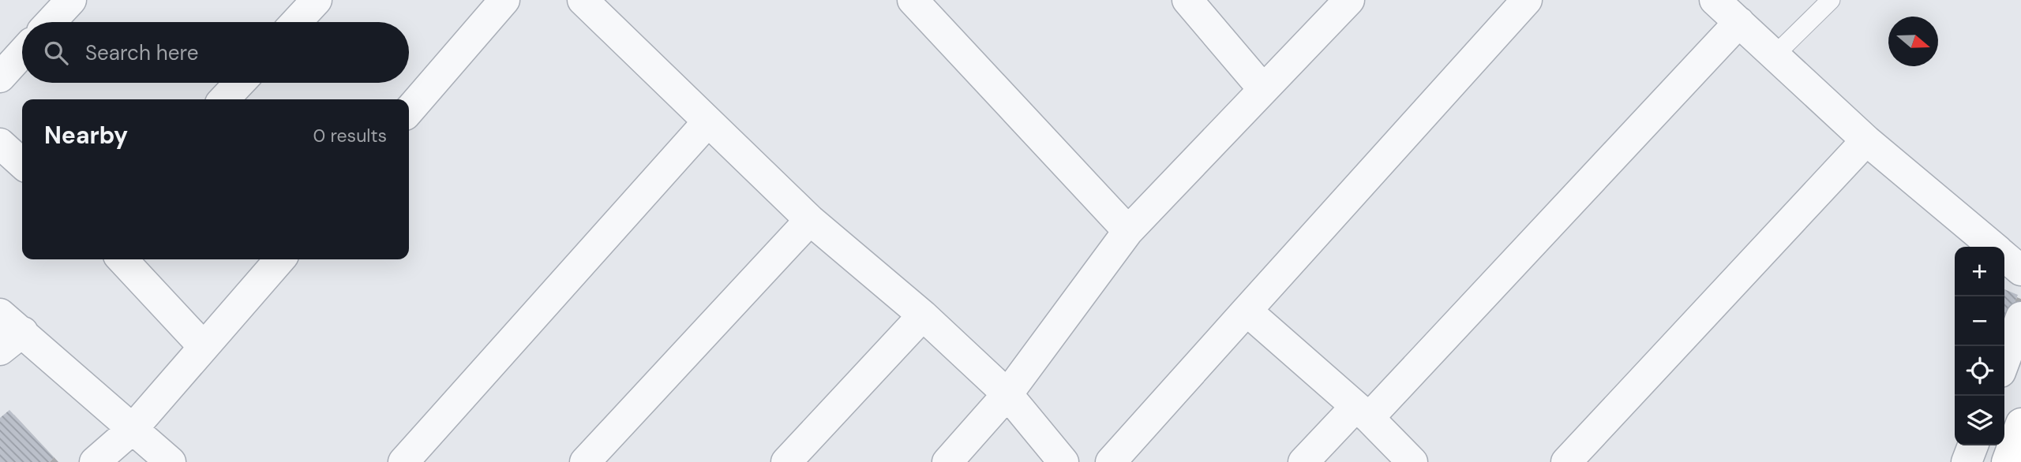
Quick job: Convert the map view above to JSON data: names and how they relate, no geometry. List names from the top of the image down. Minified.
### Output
{"north":"right","page":{"search":"Search here","heading":["Nearby","0 results"],"map_buttons":["+","−"]}}
